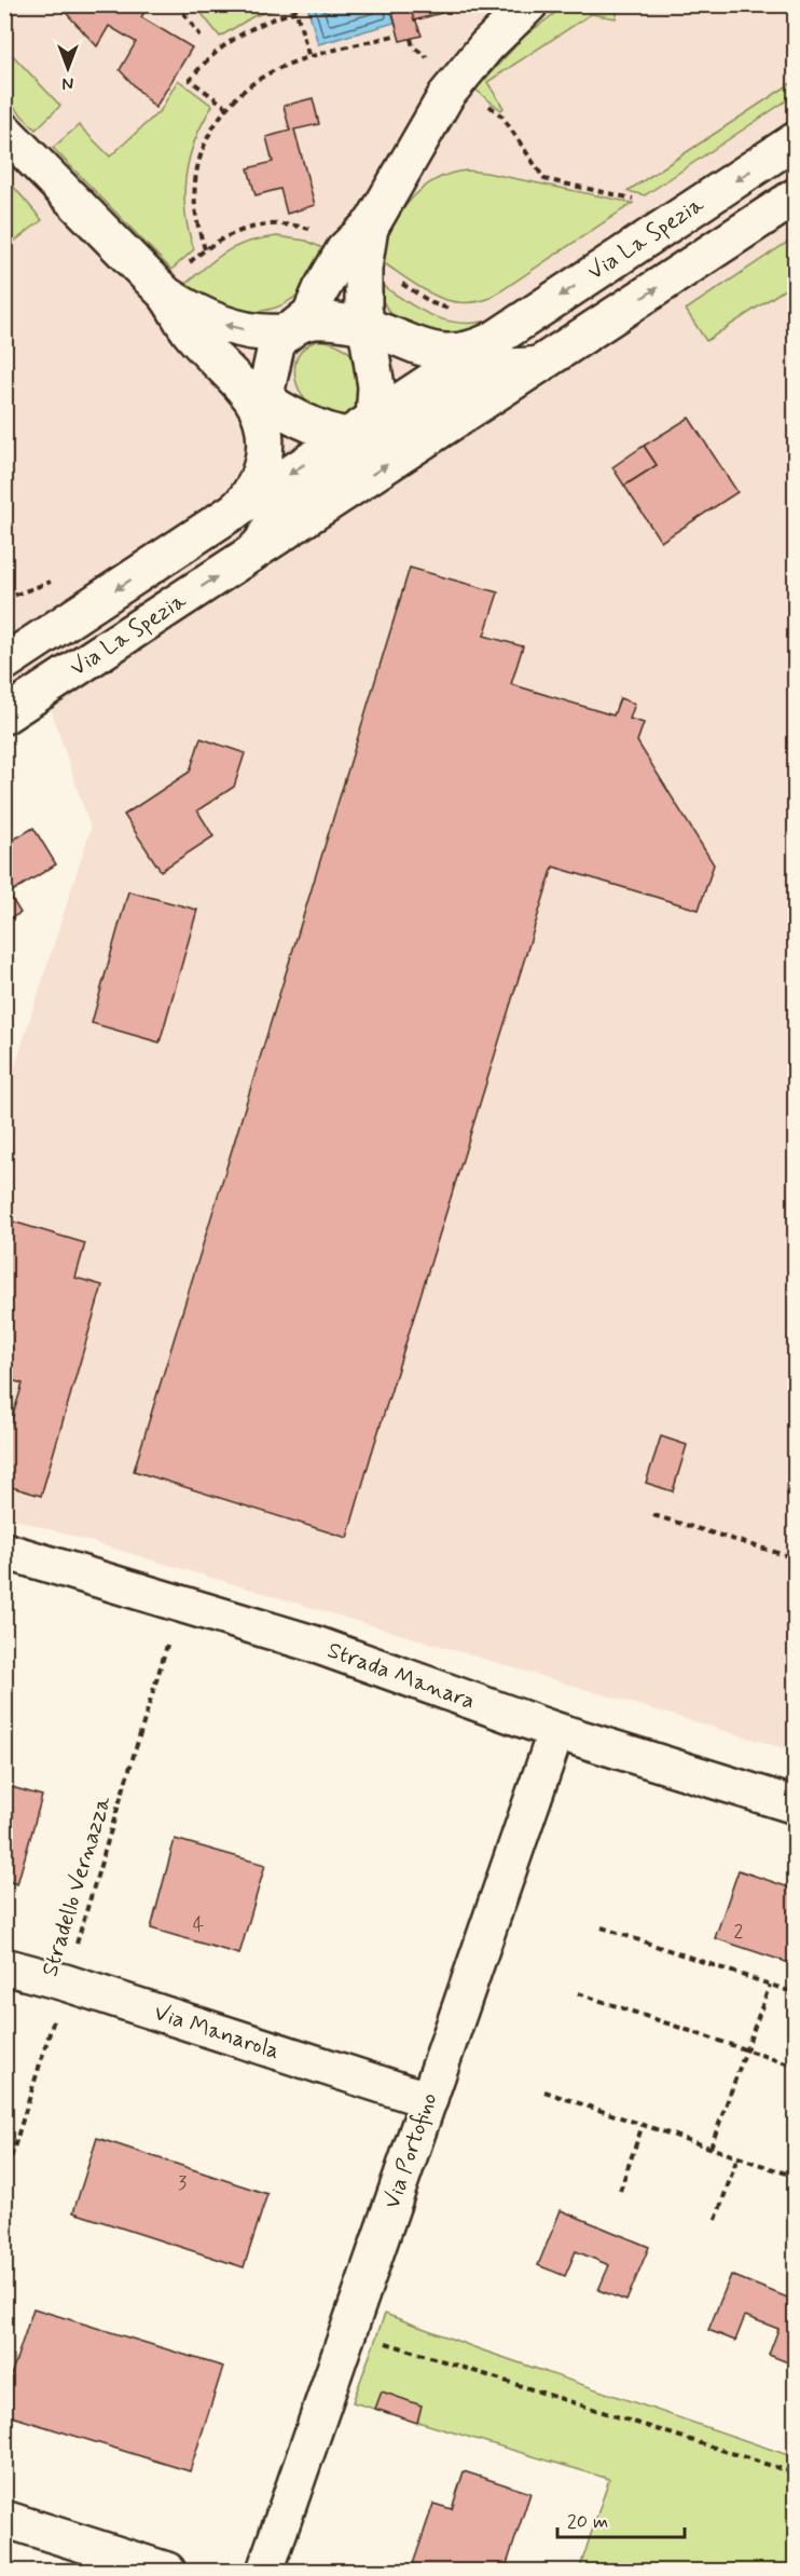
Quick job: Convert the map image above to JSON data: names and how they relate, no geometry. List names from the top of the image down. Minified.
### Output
{"streets":{"street":["Via La Spezia","Strada Manara","Via Manarola","Via Portofino"],"path":["Stradello Vernazza"]},"crossings":[["Strada Manara","Stradello Vernazza"],["Strada Manara","Via Portofino"],["Stradello Vernazza","Via Manarola"],["Via Manarola","Via Portofino"]],"house_numbers":["4","2","3"],"scale_bar":"20 m","north":"bottom"}
